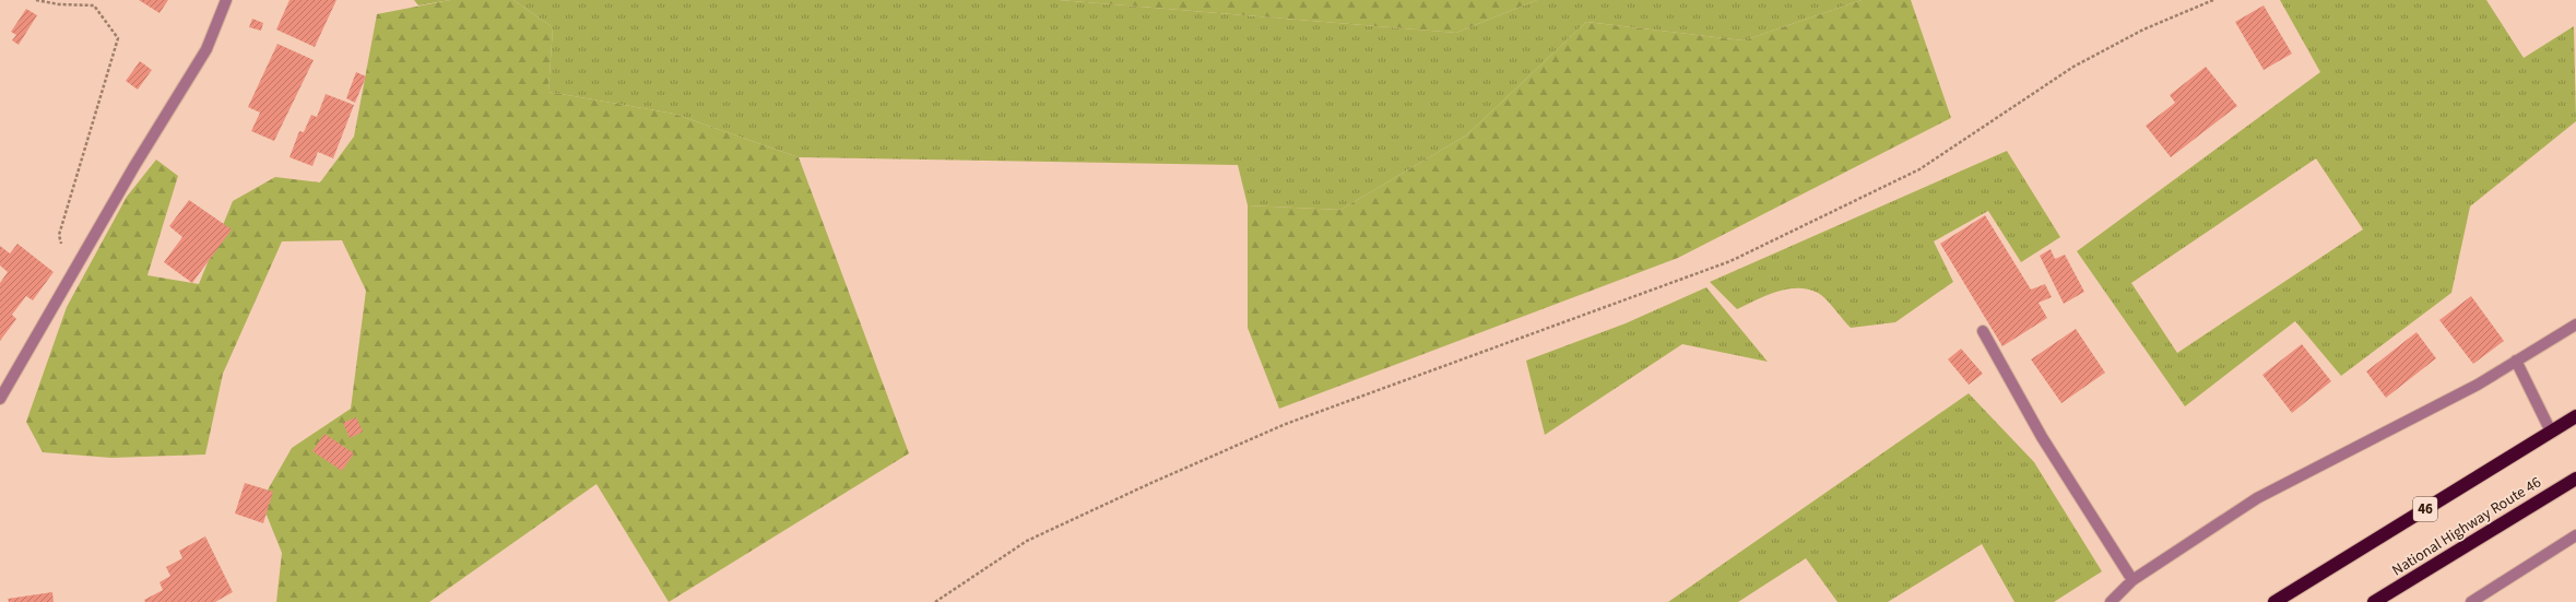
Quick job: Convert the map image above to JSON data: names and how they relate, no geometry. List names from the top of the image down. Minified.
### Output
{"streets":{"highway":["46","National Highway Route 46"]}}
